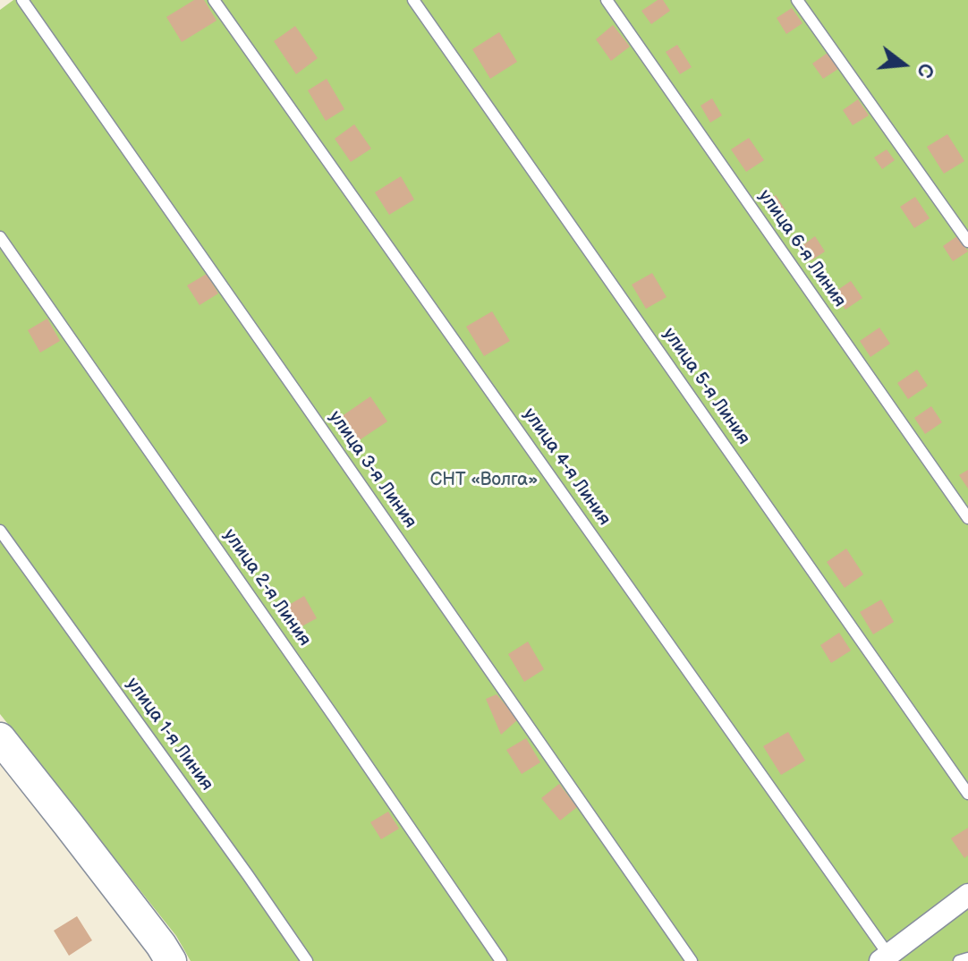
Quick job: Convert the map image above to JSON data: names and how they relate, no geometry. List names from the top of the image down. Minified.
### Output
{"streets":{"lane":["улица 6-я Линия","улица 5-я Линия","улица 4-я Линия","улица 3-я Линия","улица 2-я Линия","улица 1-я Линия"]},"parks":["СНТ «Волга»"],"north":"right"}
